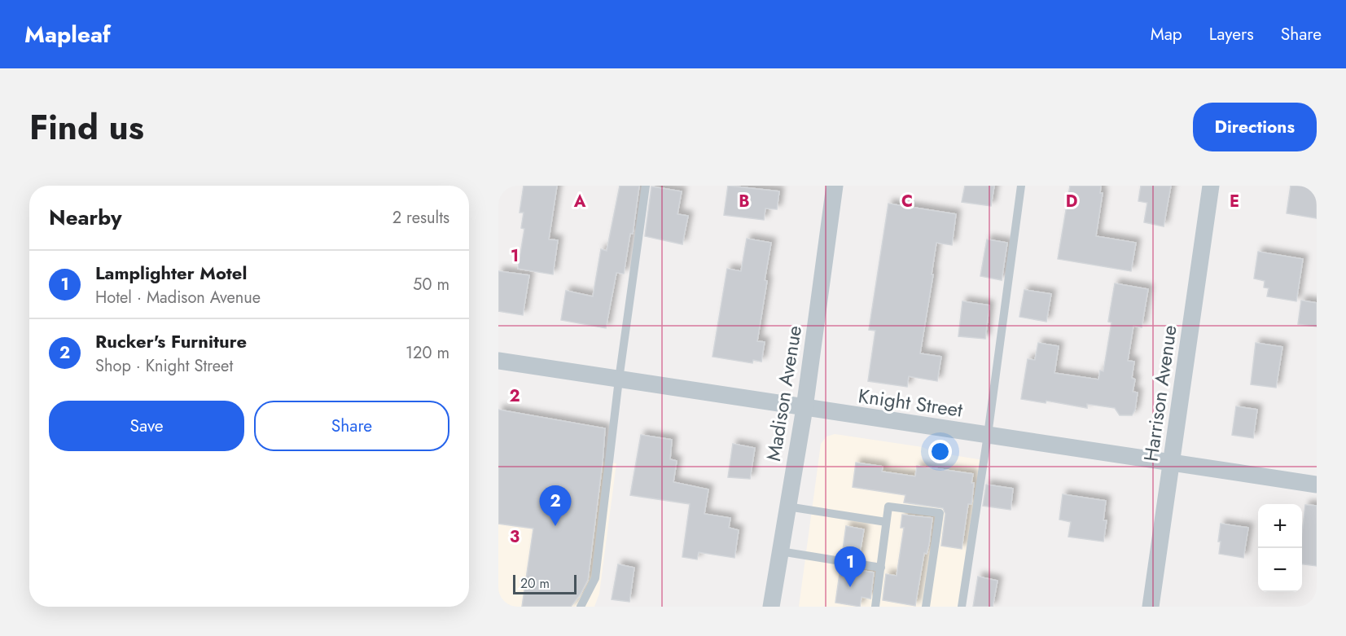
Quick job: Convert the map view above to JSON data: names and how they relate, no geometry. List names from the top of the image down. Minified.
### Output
{"streets":{"street":["Madison Avenue","Harrison Avenue","Knight Street"]},"crossings":[["Madison Avenue","Knight Street"],["Harrison Avenue","Knight Street"]],"scale_bar":"20 m","page":{"header":"Mapleaf","nav":["Map","Layers","Share"],"title":"Find us","buttons":["Directions",["Save","Share"]],"heading":["Nearby","2 results"],"list":[{"mark":"1","name":"Lamplighter Motel","note":"Hotel · Madison Avenue","value":"50 m"},{"mark":"2","name":"Rucker's Furniture","note":"Shop · Knight Street","value":"120 m"}],"pins":["2","1"],"map_buttons":["+","−"],"scale":"20 m"},"grid":{"columns":["A","B","C","D","E"],"rows":["1","2","3"]}}
